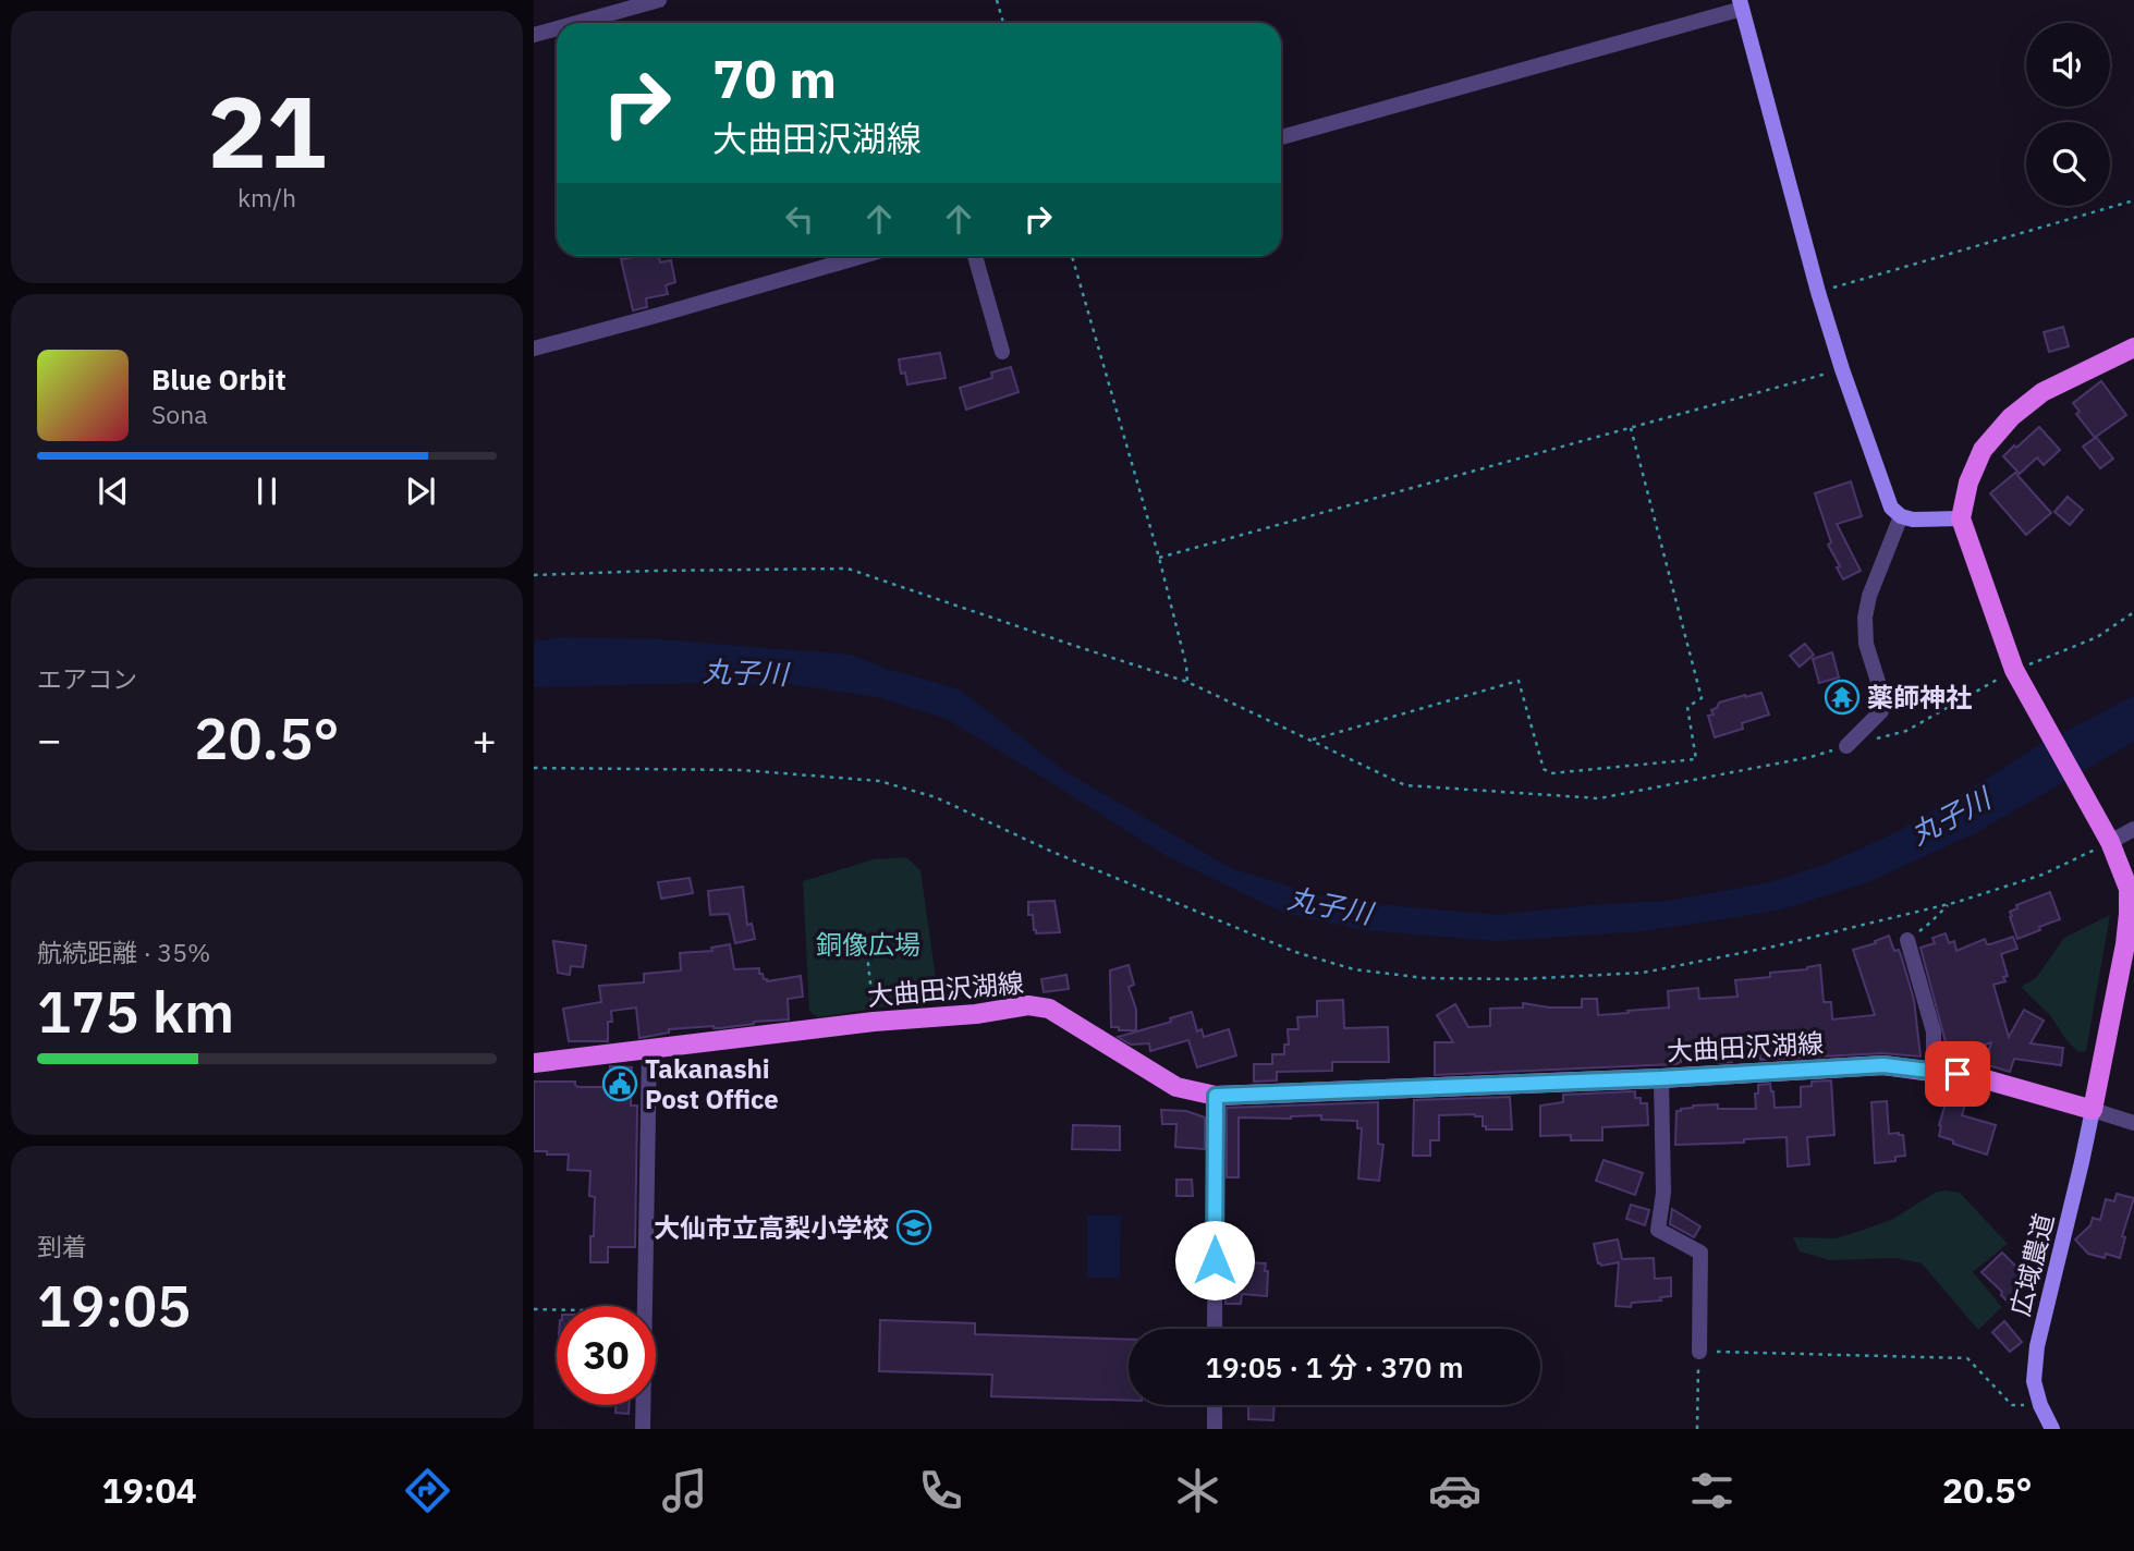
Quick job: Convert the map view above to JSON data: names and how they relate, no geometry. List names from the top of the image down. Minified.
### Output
{"streets":{"main road":["大曲田沢湖線"],"street":["広域農道"]},"crossings":[["大曲田沢湖線","広域農道"]],"water":["丸子川"],"parks":["銅像広場"],"places":{"temple":["薬師神社"],"public building":["Takanashi Post Office"],"school or university":["大仙市立高梨小学校"]},"page":{"tile":[["21","km/h"],"エアコン",["航続距離 · 35%","175 km"],["到着","19:05"]],"turn":["70 m","大曲田沢湖線"],"song":["Blue Orbit","Sona"],"heat":["−","20.5°","+"],"limit":"30","trip":"19:05 · 1 分 · 370 m","tabs":["19:04","20.5°"]}}
